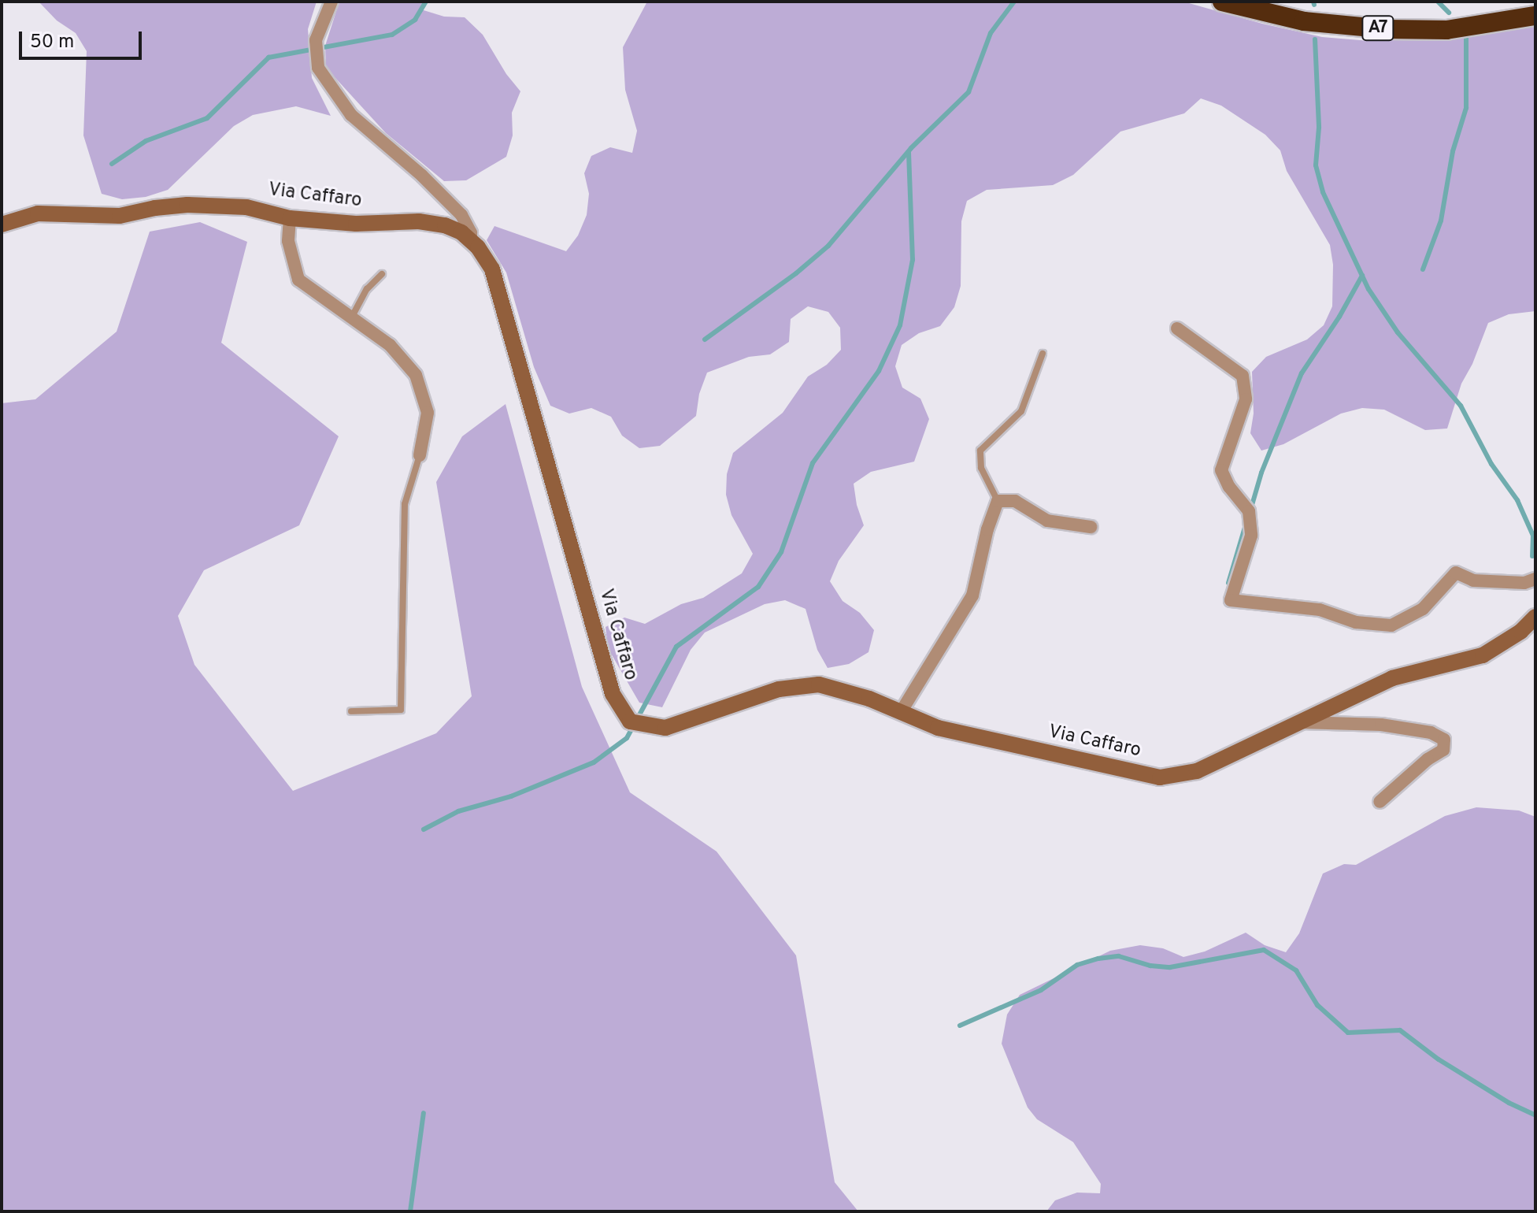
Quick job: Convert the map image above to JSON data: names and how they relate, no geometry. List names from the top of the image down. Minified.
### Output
{"streets":{"highway":["A7"],"street":["Via Caffaro"]},"scale_bar":"50 m"}
